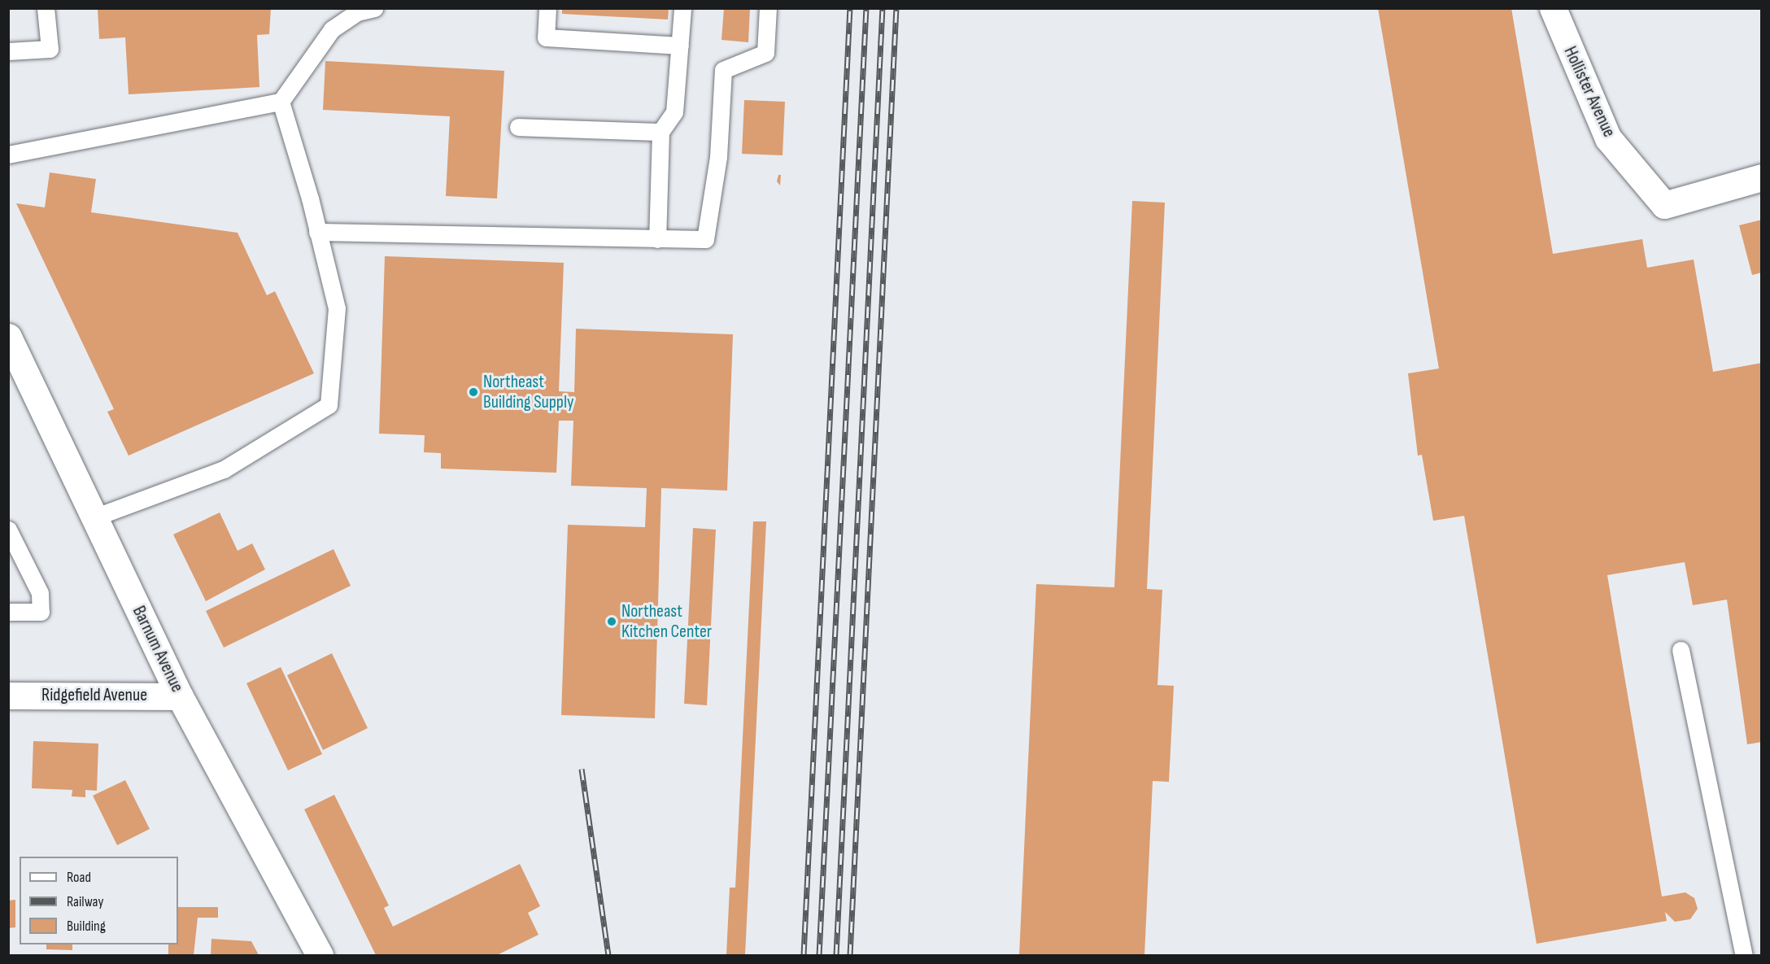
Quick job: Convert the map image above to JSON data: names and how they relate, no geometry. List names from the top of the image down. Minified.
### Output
{"streets":{"main road":["Hollister Avenue","Barnum Avenue","Ridgefield Avenue"]},"crossings":[["Barnum Avenue","Ridgefield Avenue"]],"places":["Northeast Building Supply","Northeast Kitchen Center"],"legend":["Road","Railway","Building"]}
